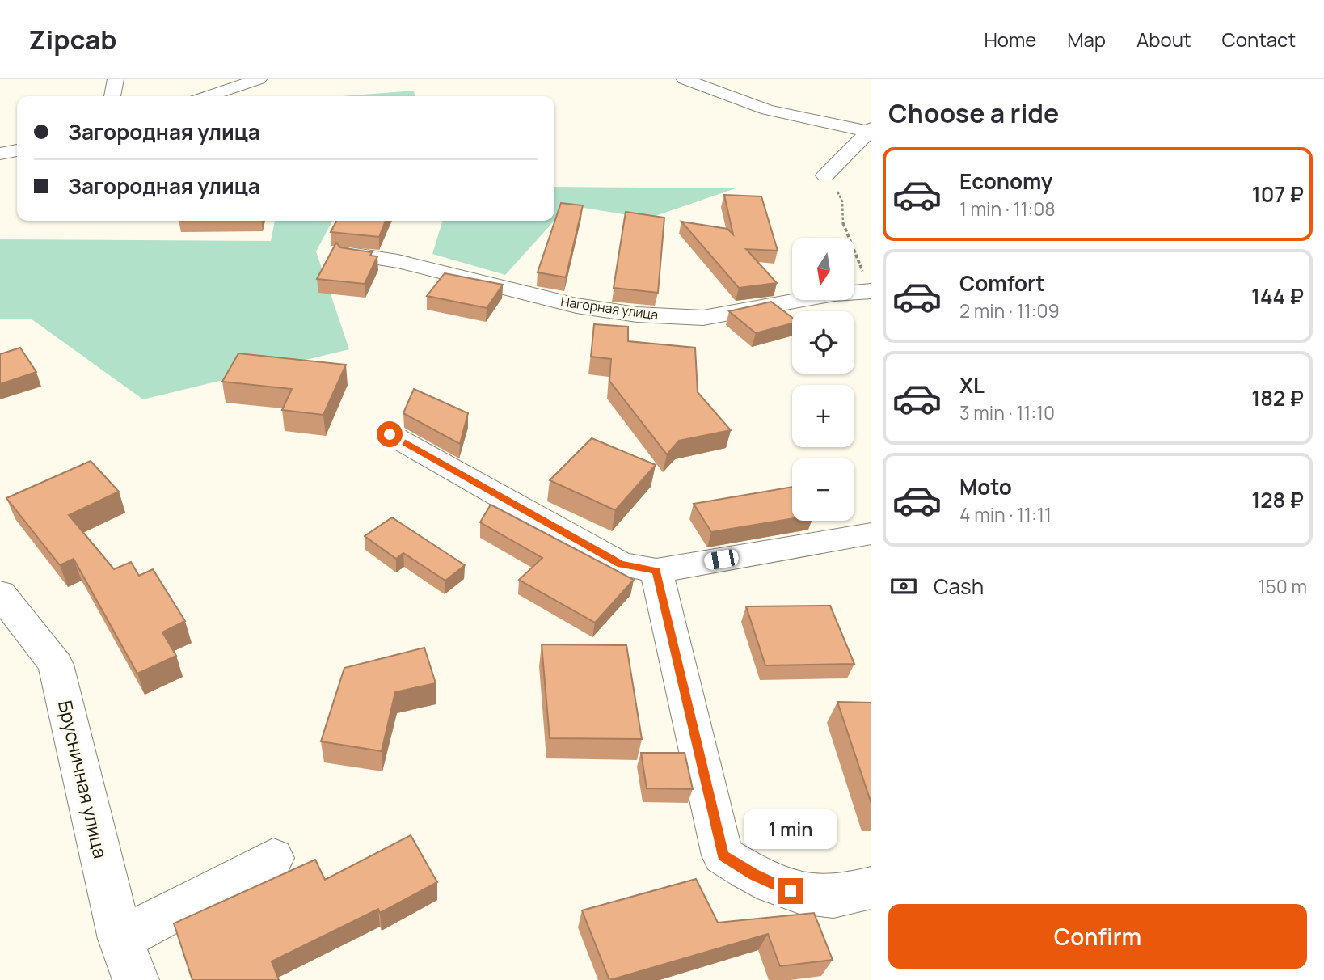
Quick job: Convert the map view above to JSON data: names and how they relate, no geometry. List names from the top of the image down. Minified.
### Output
{"streets":{"street":["Нагорная улица","Брусничная улица"]},"north":"bottom","page":{"header":"Zipcab","nav":["Home","Map","About","Contact"],"heading":"Choose a ride","banner":["Загородная улица","Загородная улица"],"list":[{"name":"Economy","note":"1 min · 11:08","value":"107 ₽"},{"name":"Comfort","note":"2 min · 11:09","value":"144 ₽"},{"name":"XL","note":"3 min · 11:10","value":"182 ₽"},{"name":"Moto","note":"4 min · 11:11","value":"128 ₽"}],"map_buttons":["+","−"],"pay":["Cash","150 m"],"bubble":"1 min","buttons":"Confirm"}}
